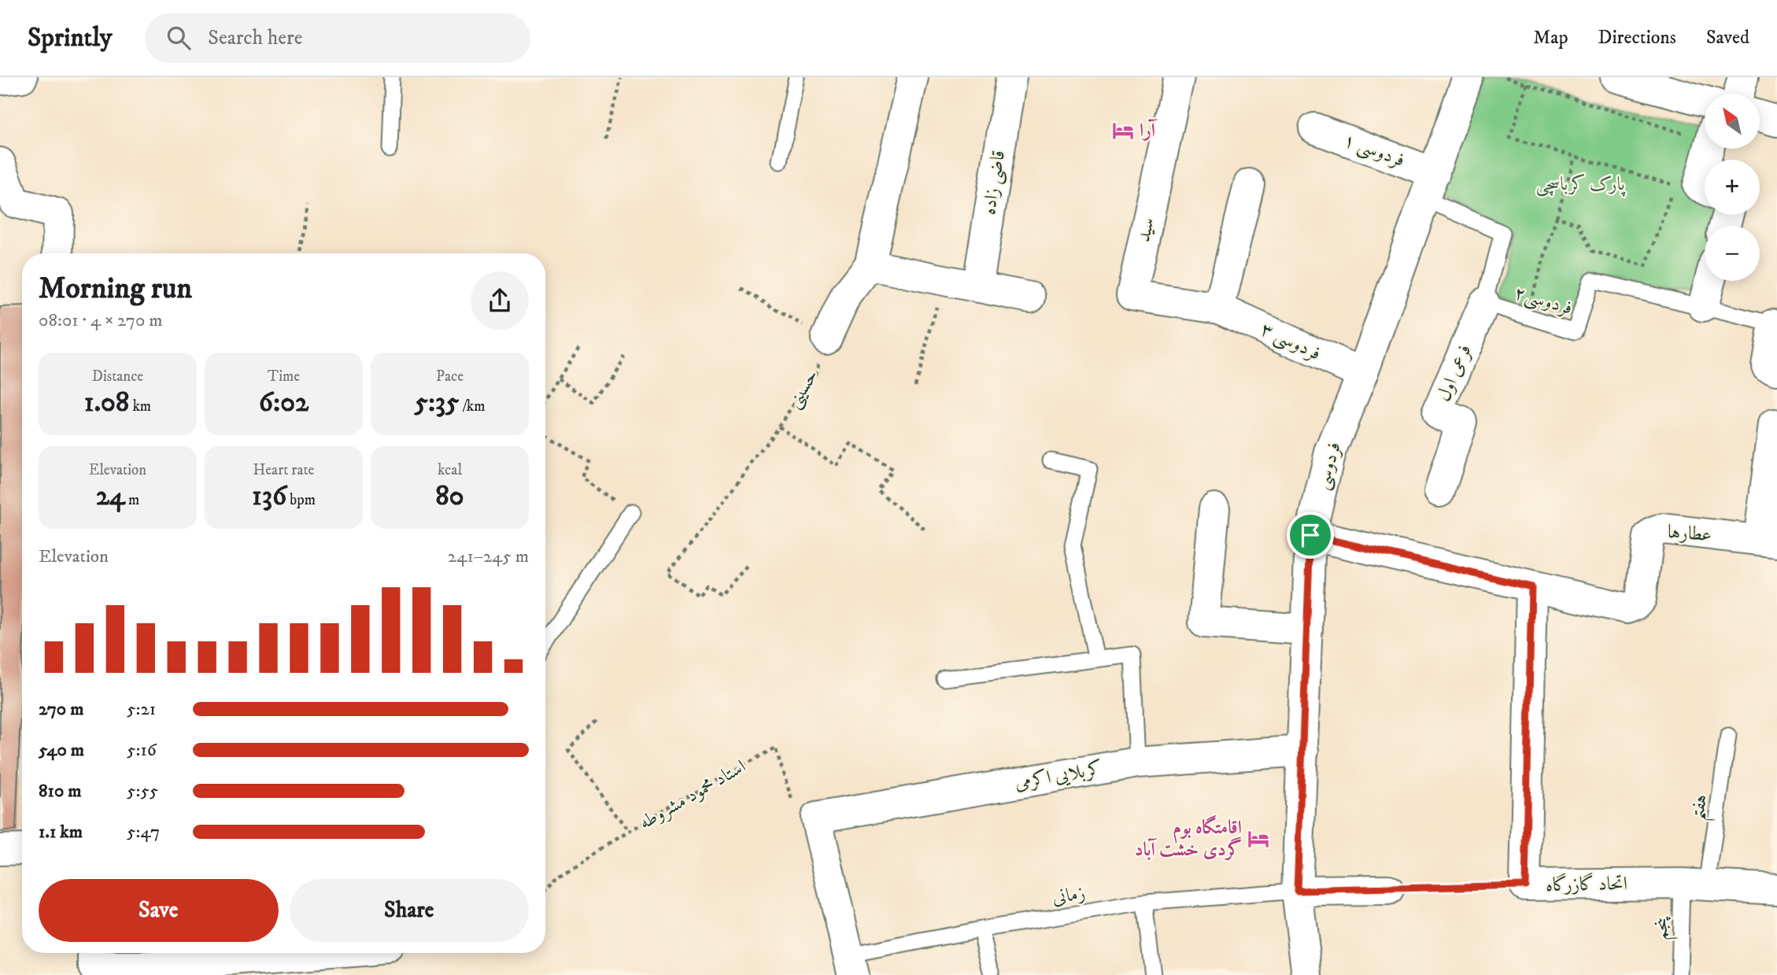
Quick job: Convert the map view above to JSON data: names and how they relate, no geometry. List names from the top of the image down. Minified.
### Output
{"streets":{"street":["فردوسی ۱","قاضی زاده","سید","فردوسی ۳","فرعی اول","فردوسی","عطارها","کربلایی اکرمی","اتحاد گازرگاه"],"lane":["فردوسی۲","هفتم","زمانی","پنجم"],"path":["حسینی","استاد محمود مشروطه"]},"crossings":[["فردوسی ۱","فردوسی۲"],["فردوسی ۱","فردوسی"],["سید","فردوسی ۳"],["فردوسی۲","فرعی اول"],["فردوسی۲","فردوسی"],["فردوسی ۳","فردوسی"],["فردوسی","عطارها"],["فردوسی","کربلایی اکرمی"],["فردوسی","زمانی"],["کربلایی اکرمی","استاد محمود مشروطه"],["هفتم","اتحاد گازرگاه"],["هفتم","پنجم"],["اتحاد گازرگاه","پنجم"]],"parks":["پارک کرباسچی"],"places":{"hotel":["آرا","اقامتگاه بوم گردی خشت آباد"]},"north":"top left","page":{"header":"Sprintly","search":"Search here","nav":["Map","Directions","Saved"],"map_buttons":["+","−"],"heading":["Morning run","08:01 · 4 × 270 m"],"stats":[["Distance","1.08 km"],["Time","6:02"],["Pace","5:35 /km"],["Elevation","24 m"],["Heart rate","136 bpm"],["kcal","80"]],"chart":["Elevation","241–245 m"],"list":[{"name":"270 m","note":"5:21"},{"name":"540 m","note":"5:16"},{"name":"810 m","note":"5:55"},{"name":"1.1 km","note":"5:47"}],"buttons":["Save","Share"]}}
